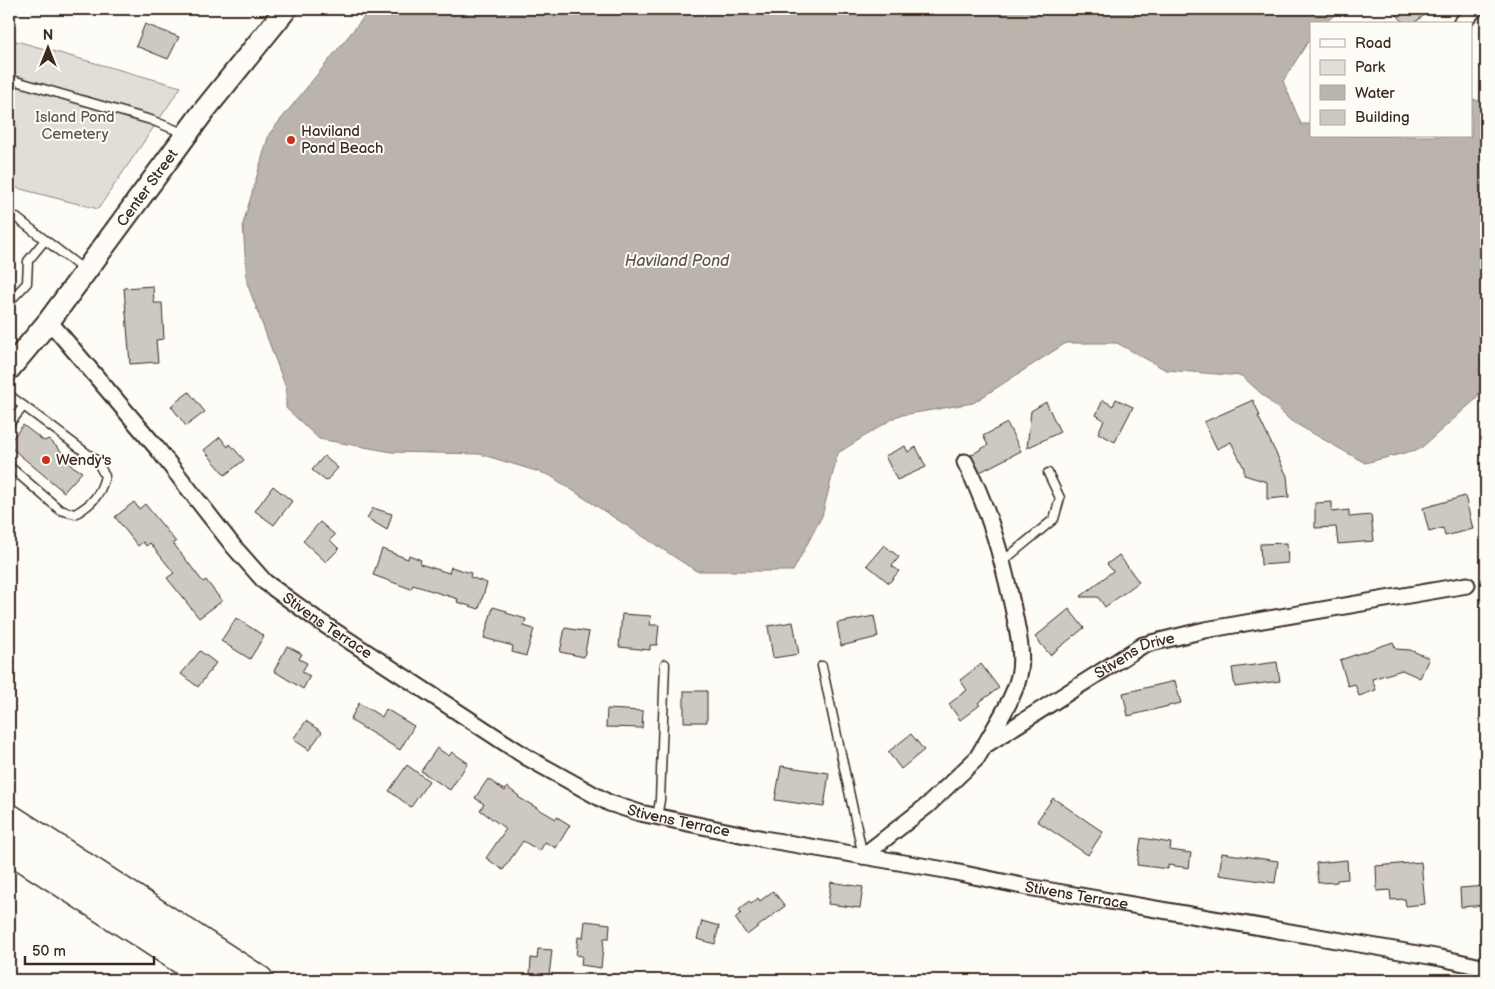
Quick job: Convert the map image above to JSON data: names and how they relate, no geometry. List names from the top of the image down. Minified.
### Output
{"streets":{"main road":["Center Street"],"street":["Stivens Terrace","Stivens Drive"]},"crossings":[["Center Street","Stivens Terrace"],["Stivens Terrace","Stivens Drive"]],"water":["Haviland Pond"],"parks":["Island Pond Cemetery"],"places":["Haviland Pond Beach","Wendy's"],"legend":["Road","Park","Water","Building"],"scale_bar":"50 m","north":"top"}
